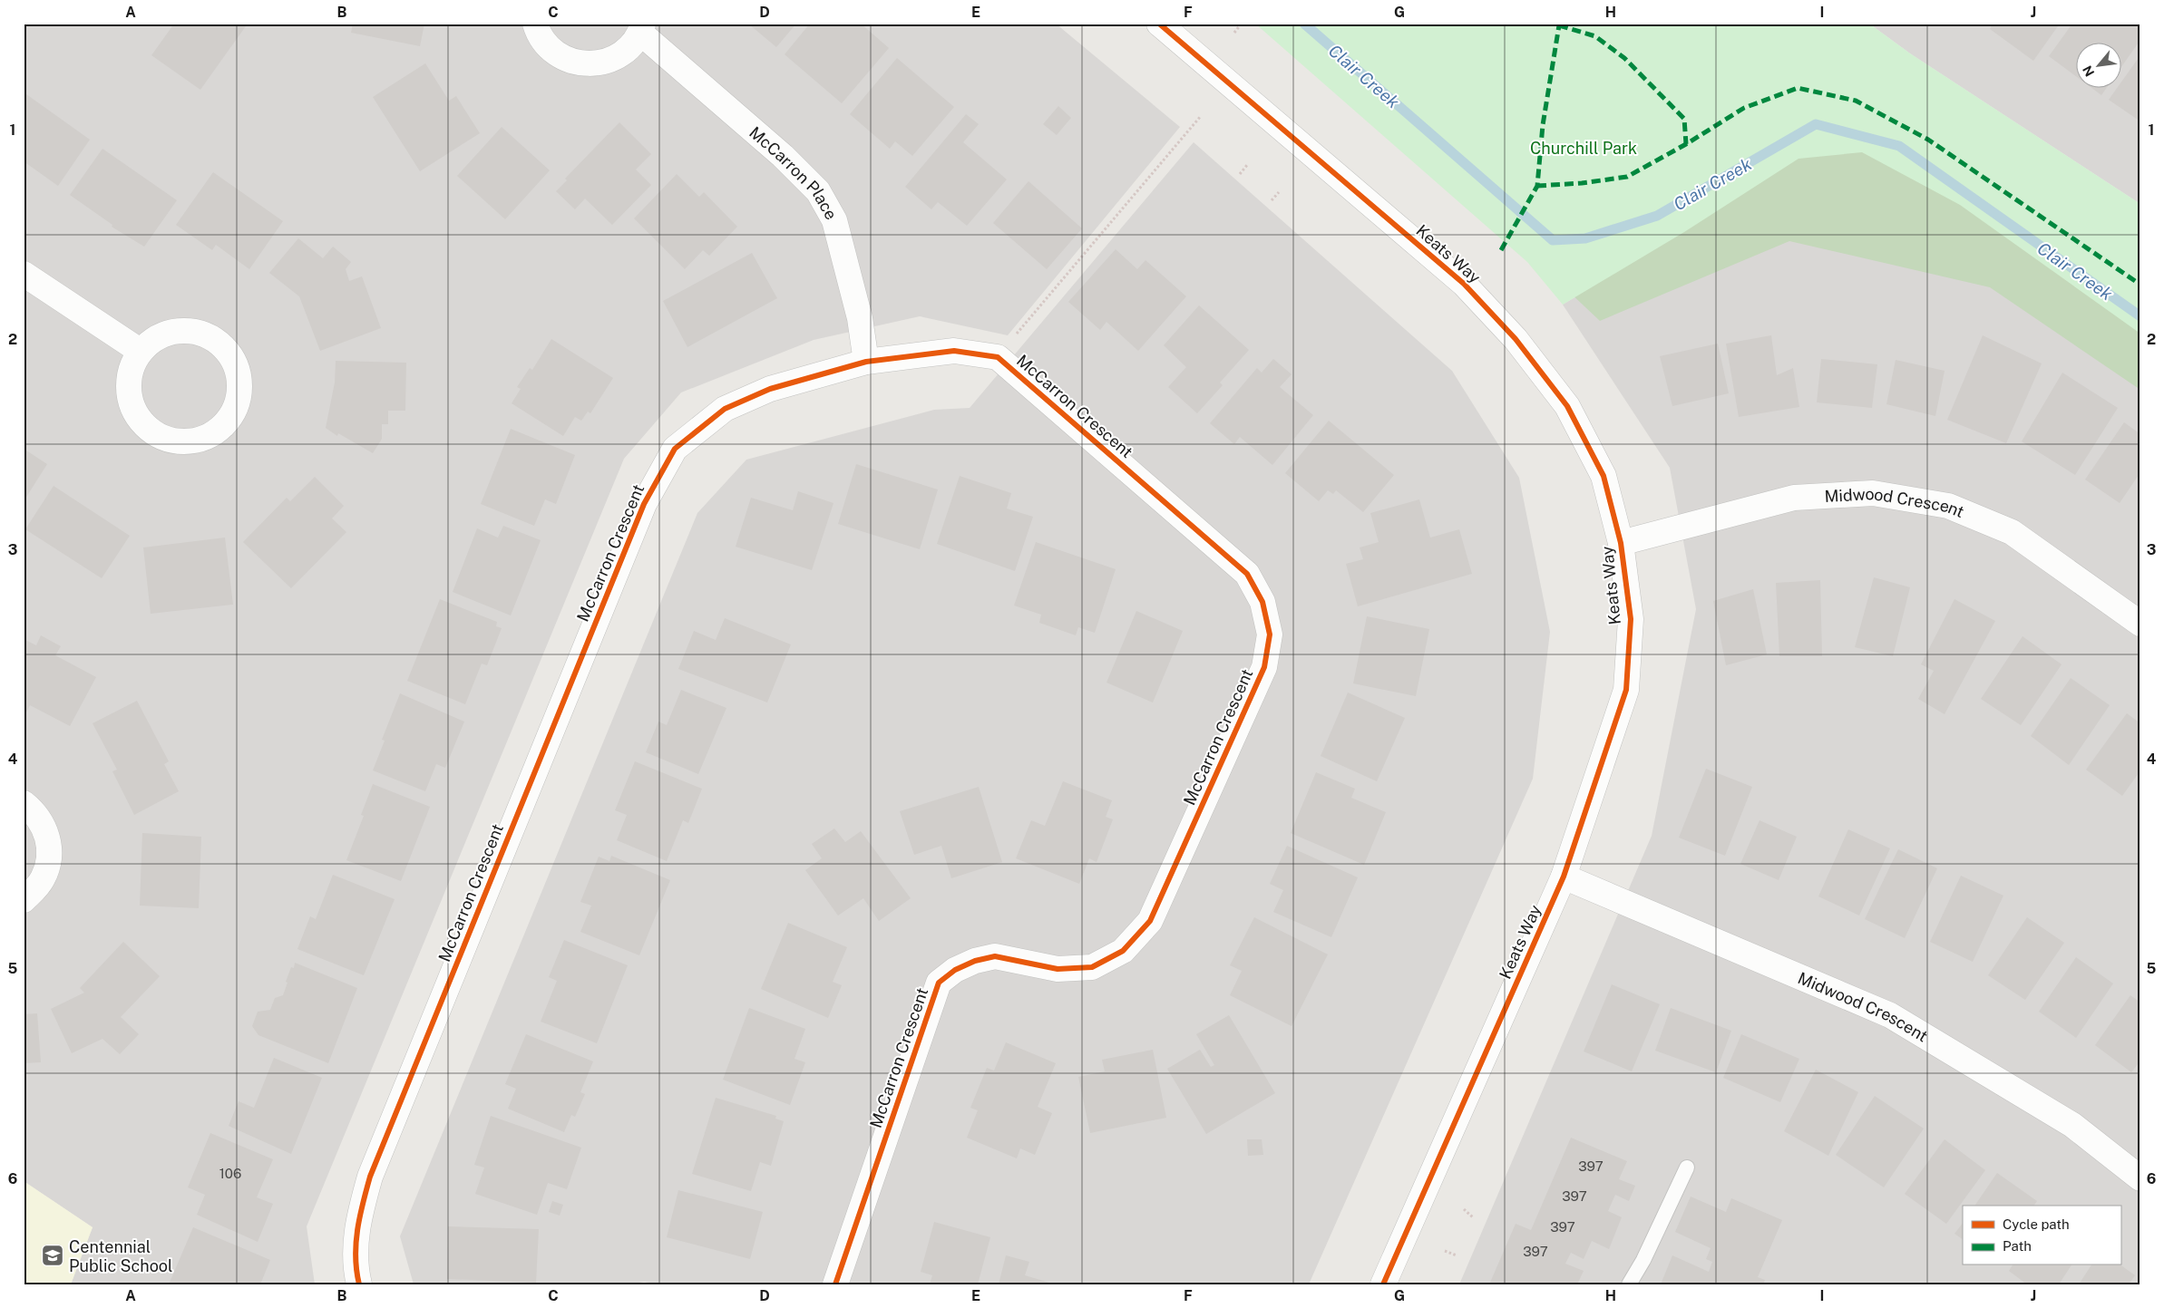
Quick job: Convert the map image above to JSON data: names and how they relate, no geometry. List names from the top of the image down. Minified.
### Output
{"streets":{"street":["McCarron Place","Keats Way","McCarron Crescent","Midwood Crescent"]},"crossings":[["McCarron Place","McCarron Crescent"],["Keats Way","Midwood Crescent"]],"water":["Clair Creek"],"parks":["Churchill Park"],"places":{"school or university":["Centennial Public School"]},"house_numbers":["397","106","397","397","397"],"legend":["Cycle path","Path"],"north":"bottom left","grid":{"columns":["A","B","C","D","E","F","G","H","I","J"],"rows":["1","2","3","4","5","6"]}}
